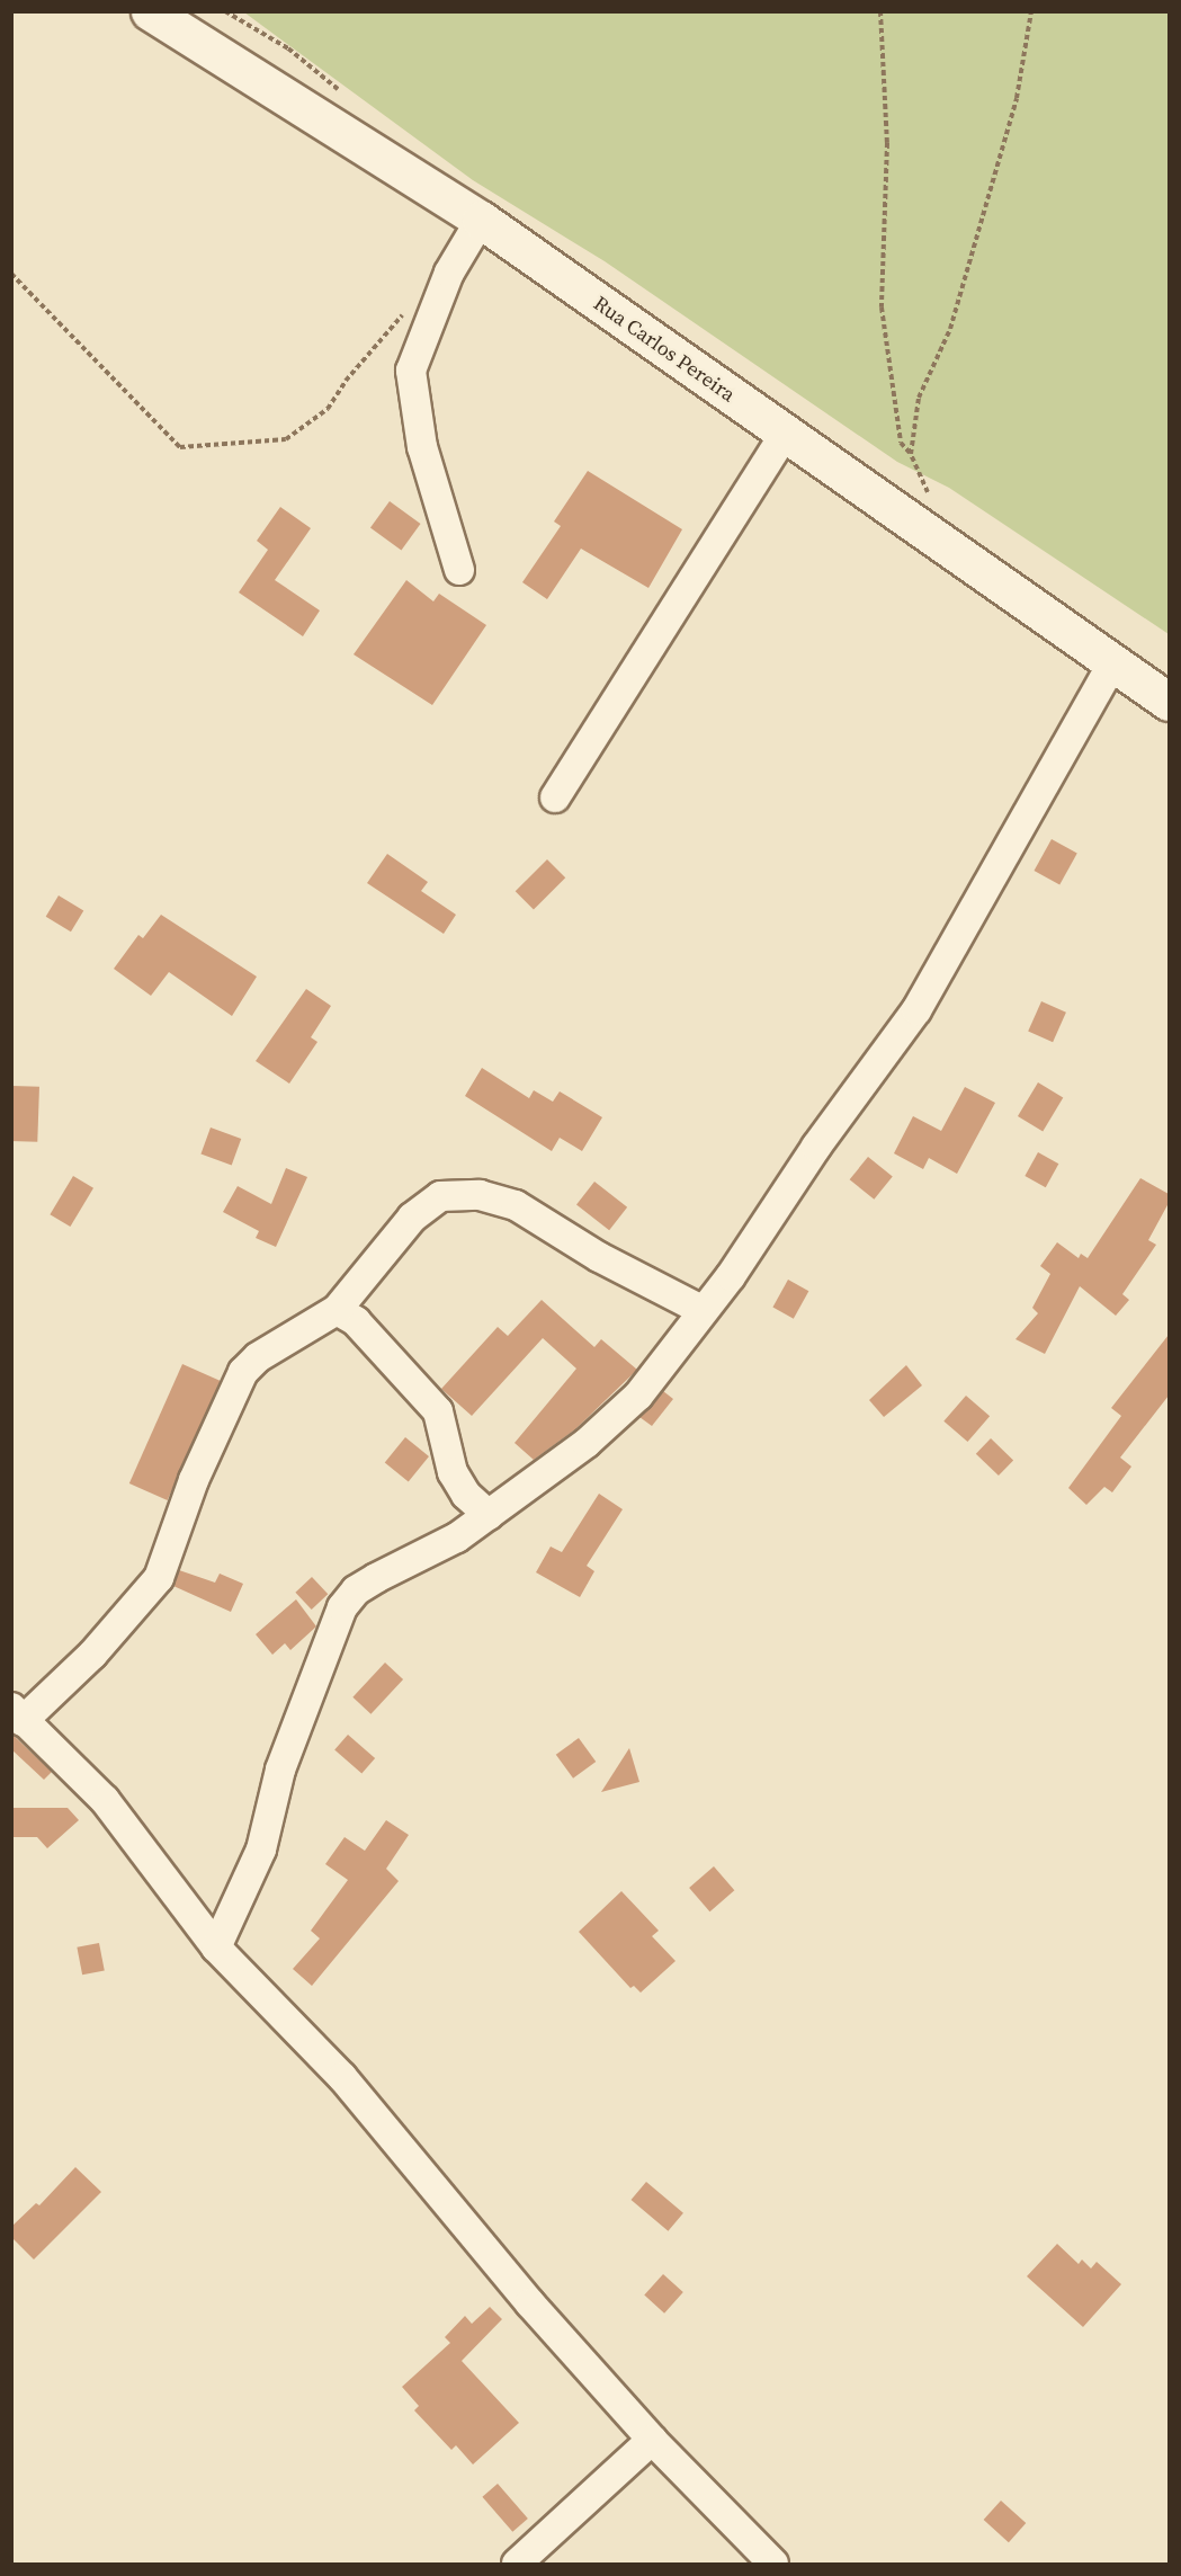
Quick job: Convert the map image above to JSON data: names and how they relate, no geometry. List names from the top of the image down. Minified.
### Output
{"streets":{"main road":["Rua Carlos Pereira"]}}
